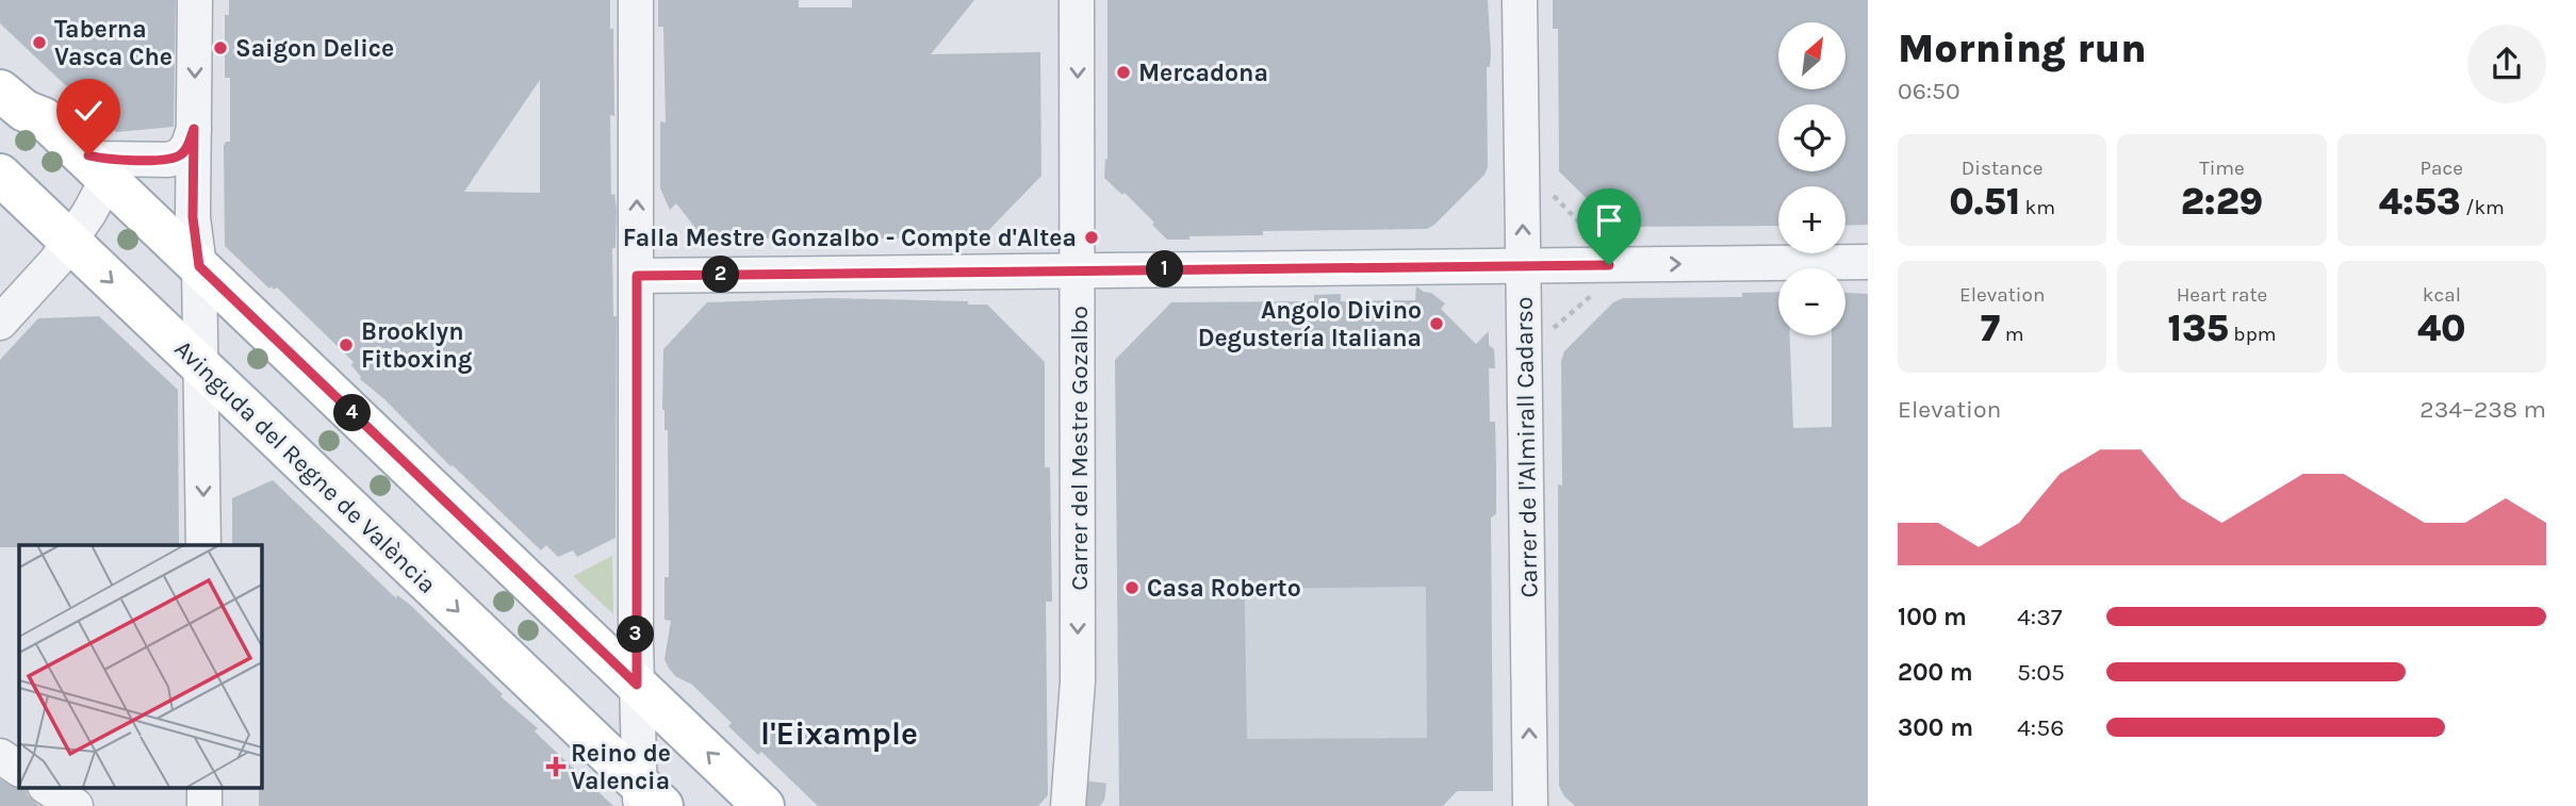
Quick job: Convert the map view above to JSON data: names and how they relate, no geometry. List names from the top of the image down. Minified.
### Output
{"streets":{"main road":["Avinguda del Regne de València"],"street":["Carrer de l'Almirall Cadarso","Carrer del Mestre Gozalbo"]},"one_way":["Carrer de l'Almirall Cadarso","Carrer del Mestre Gozalbo"],"districts":["l'Eixample"],"places":{"other":["Taberna Vasca Che","Saigon Delice","Mercadona","Falla Mestre Gonzalbo - Compte d'Altea","Angolo Divino Degustería Italiana","Brooklyn Fitboxing","Casa Roberto"],"health":["Reino de Valencia"]},"north":"top right","page":{"heading":["Morning run","06:50"],"map_buttons":["+","−"],"stats":[["Distance","0.51 km"],["Time","2:29"],["Pace","4:53 /km"],["Elevation","7 m"],["Heart rate","135 bpm"],["kcal","40"]],"pins":["1","2","4","3"],"chart":["Elevation","234–238 m"],"list":[{"name":"100 m","note":"4:37"},{"name":"200 m","note":"5:05"},{"name":"300 m","note":"4:56"}]}}
